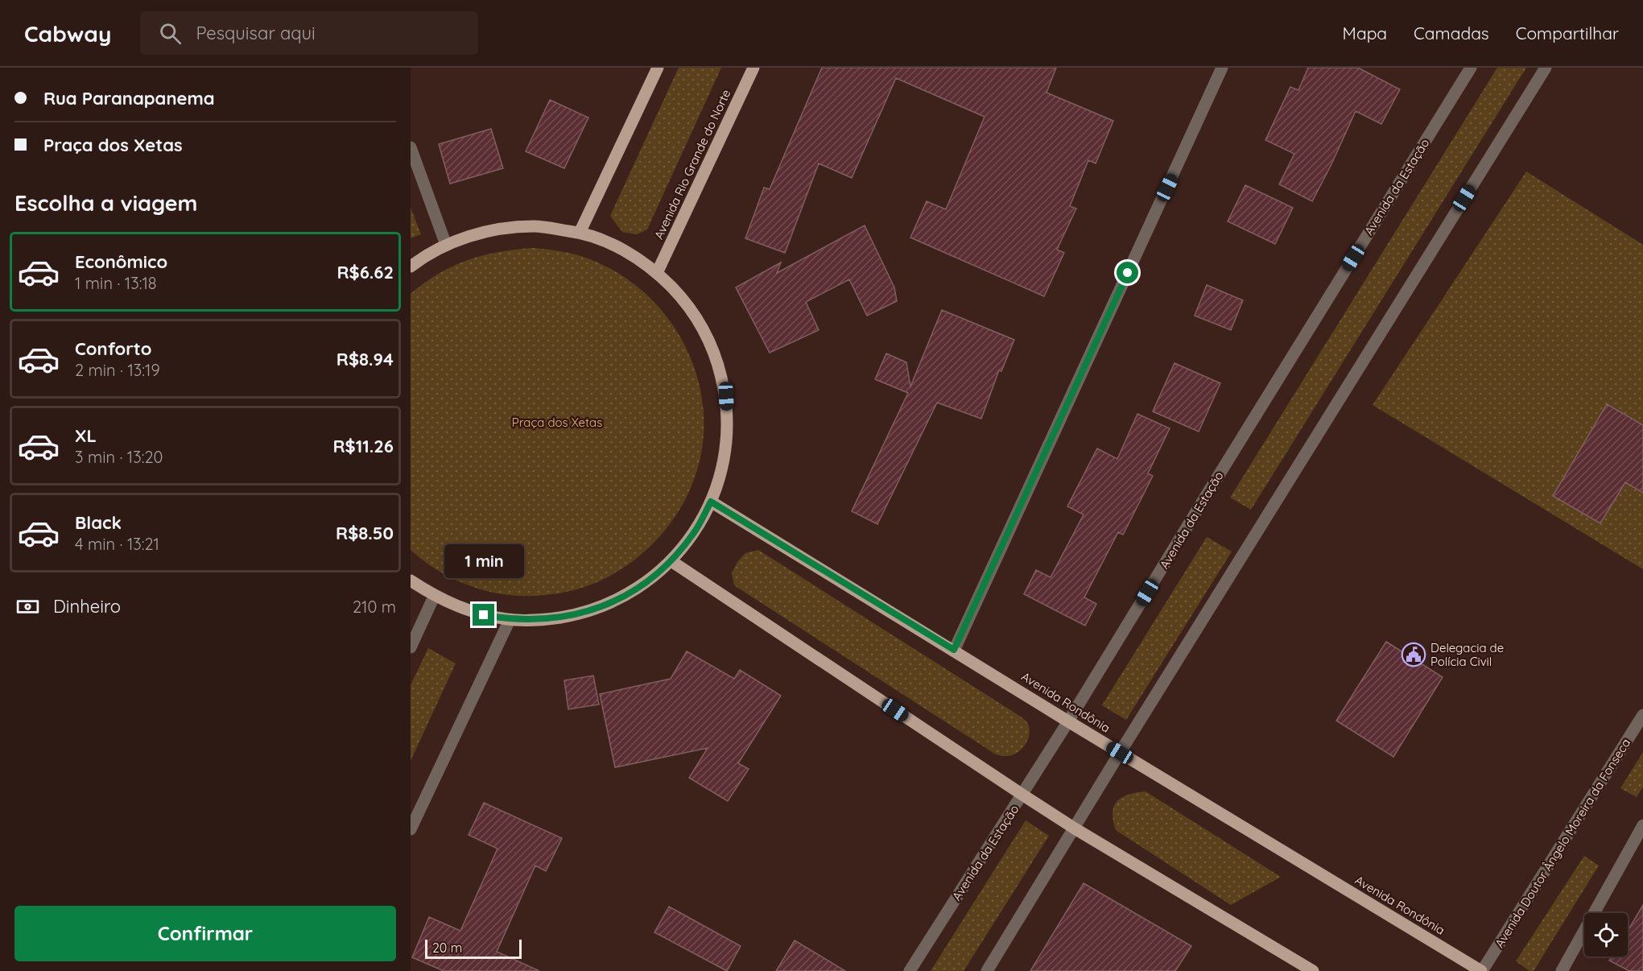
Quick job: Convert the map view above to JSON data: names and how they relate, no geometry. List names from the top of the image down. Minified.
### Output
{"streets":{"main road":["Avenida Rio Grande do Norte","Avenida Rondônia"],"street":["Avenida da Estação","Avenida Doutor Ângelo Moreira da Fonseca"]},"crossings":[["Avenida da Estação","Avenida Rondônia"],["Avenida Rondônia","Avenida Doutor Ângelo Moreira da Fonseca"]],"parks":["Praça dos Xetas"],"places":{"public building":["Delegacia de Polícia Civil"]},"scale_bar":"20 m","page":{"header":"Cabway","search":"Pesquisar aqui","nav":["Mapa","Camadas","Compartilhar"],"banner":["Rua Paranapanema","Praça dos Xetas"],"heading":"Escolha a viagem","list":[{"name":"Econômico","note":"1 min · 13:18","value":"R$6.62"},{"name":"Conforto","note":"2 min · 13:19","value":"R$8.94"},{"name":"XL","note":"3 min · 13:20","value":"R$11.26"},{"name":"Black","note":"4 min · 13:21","value":"R$8.50"}],"bubble":"1 min","pay":["Dinheiro","210 m"],"buttons":"Confirmar","scale":"20 m"}}
